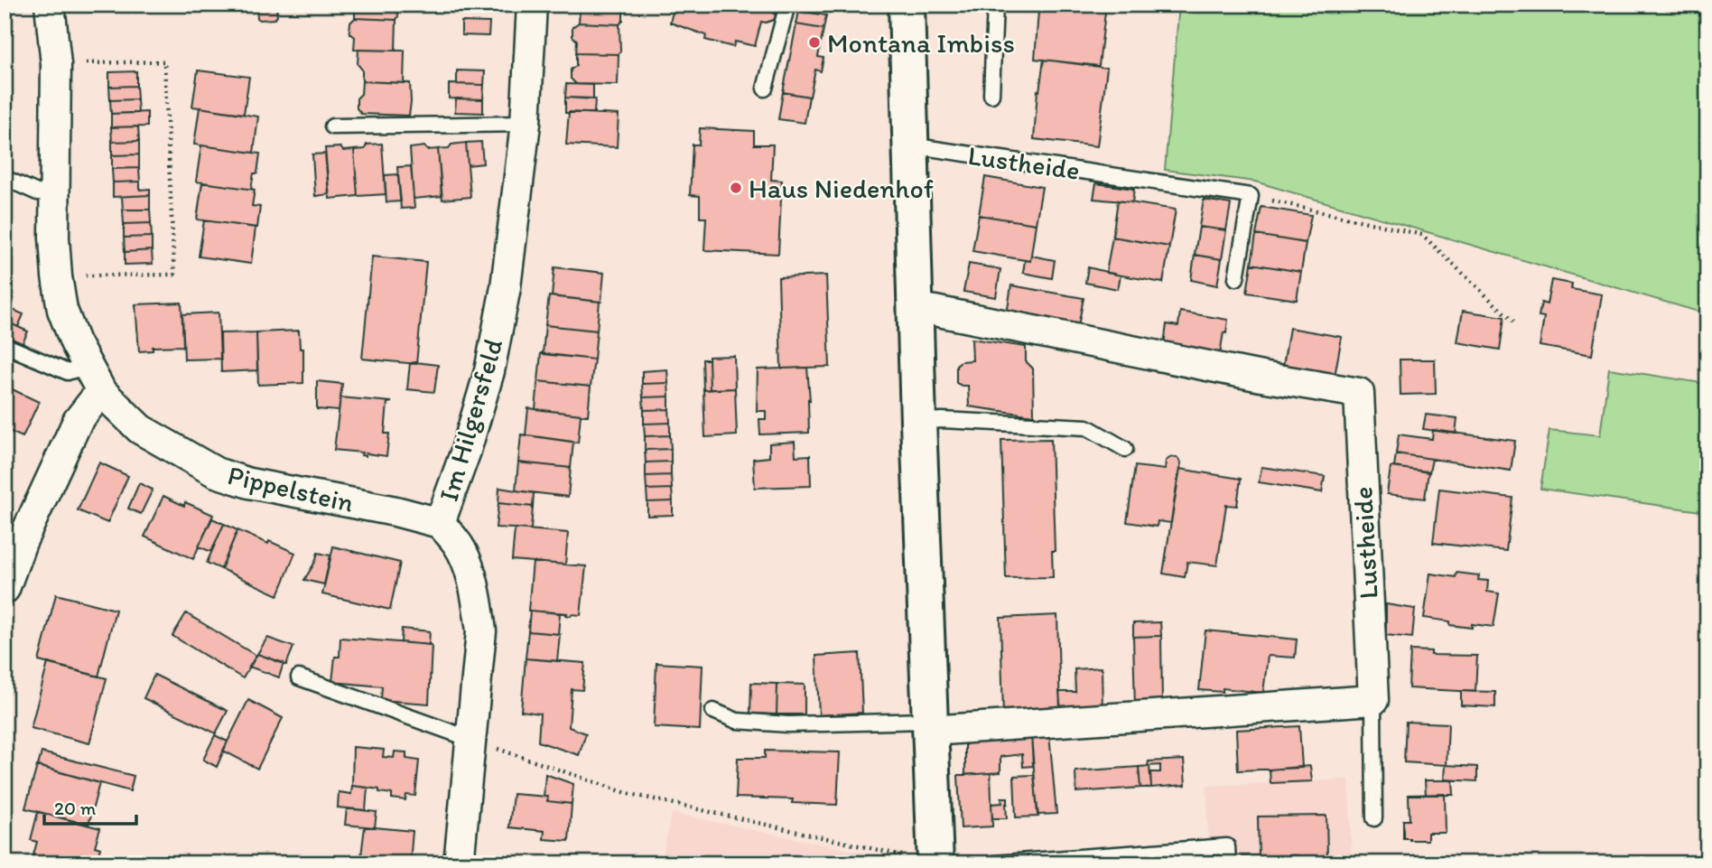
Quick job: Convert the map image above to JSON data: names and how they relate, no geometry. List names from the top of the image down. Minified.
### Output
{"streets":{"street":["Lustheide","Im Hilgersfeld","Pippelstein"]},"crossings":[["Im Hilgersfeld","Pippelstein"]],"places":["Montana Imbiss","Haus Niedenhof"],"scale_bar":"20 m"}
